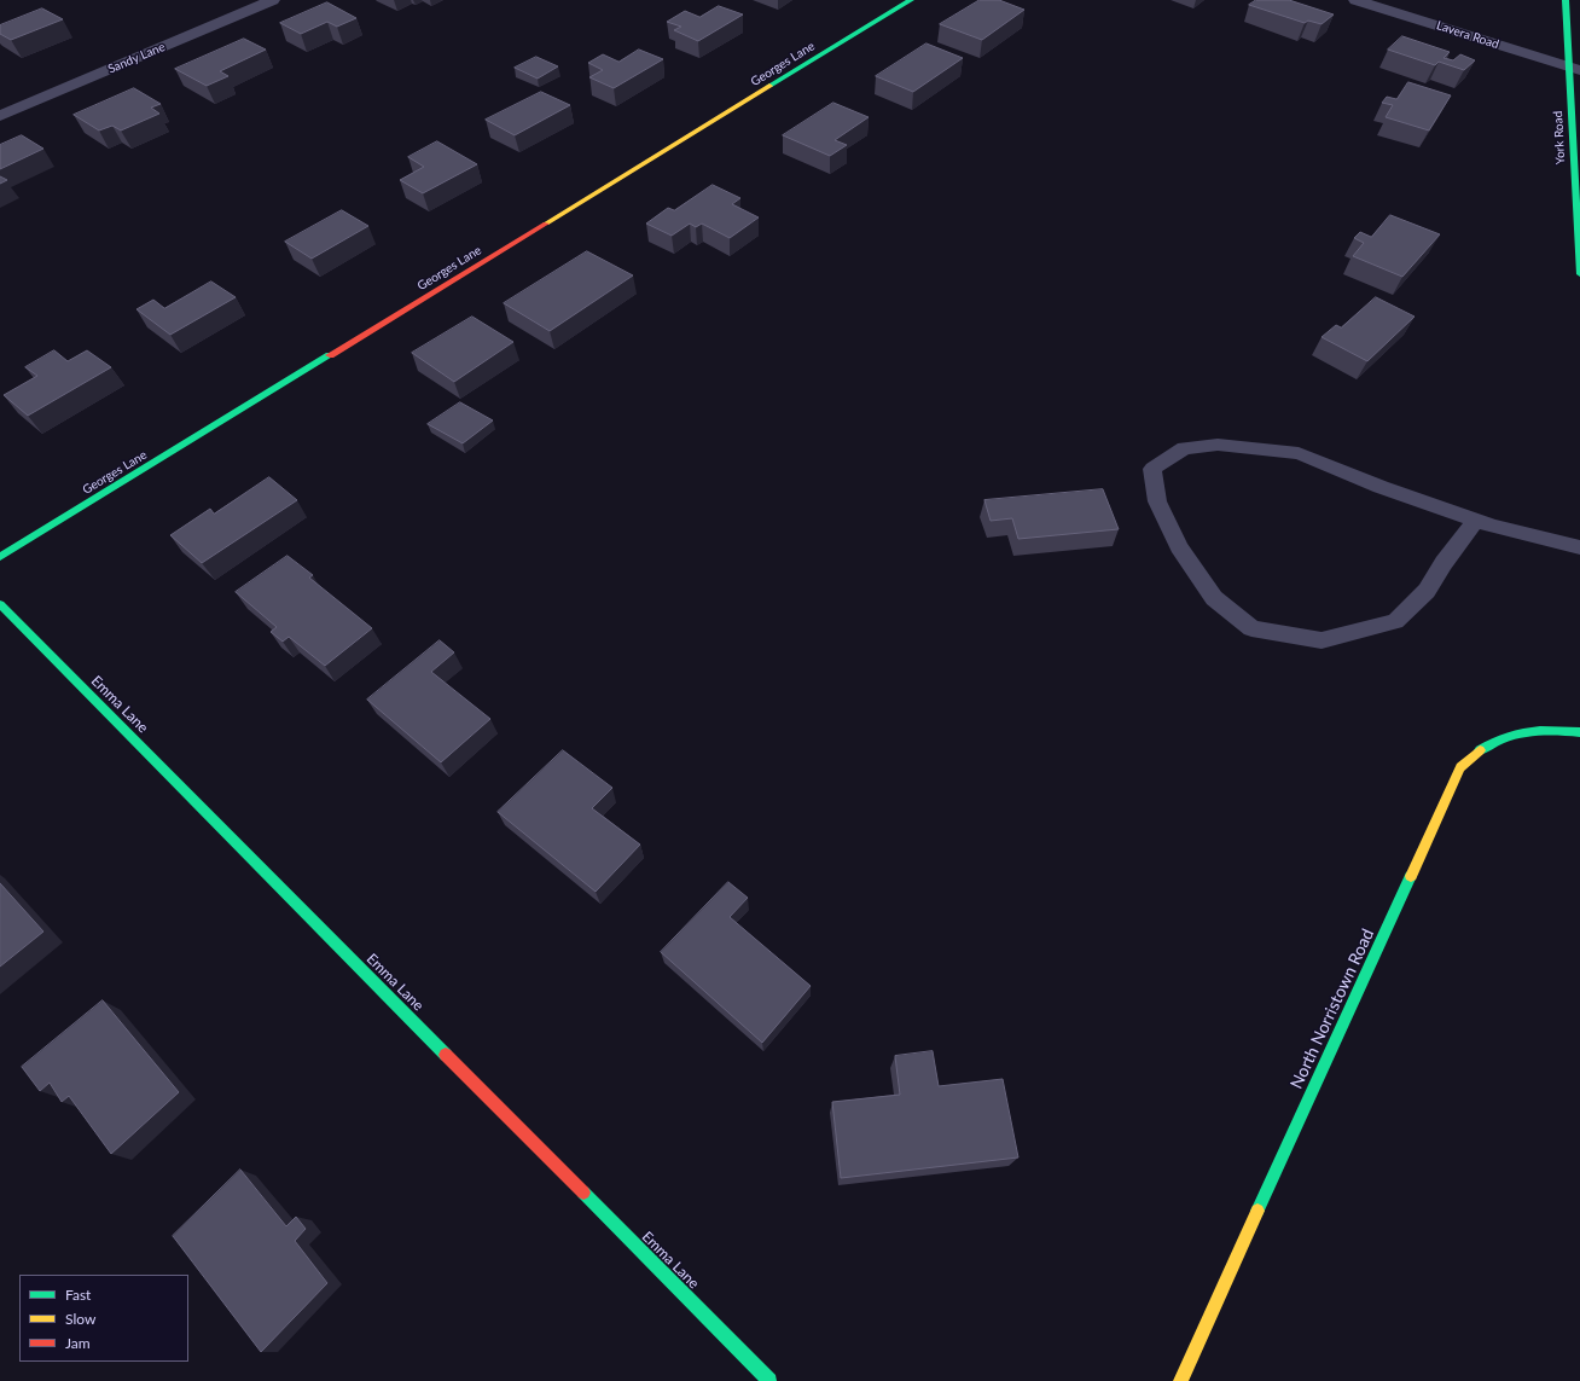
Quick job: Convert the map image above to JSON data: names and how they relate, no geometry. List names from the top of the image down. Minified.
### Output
{"streets":{"main road":["Georges Lane","York Road","Emma Lane","North Norristown Road"],"street":["Lavera Road","Sandy Lane"]},"crossings":[["Lavera Road","York Road"]],"legend":["Fast","Slow","Jam"]}
